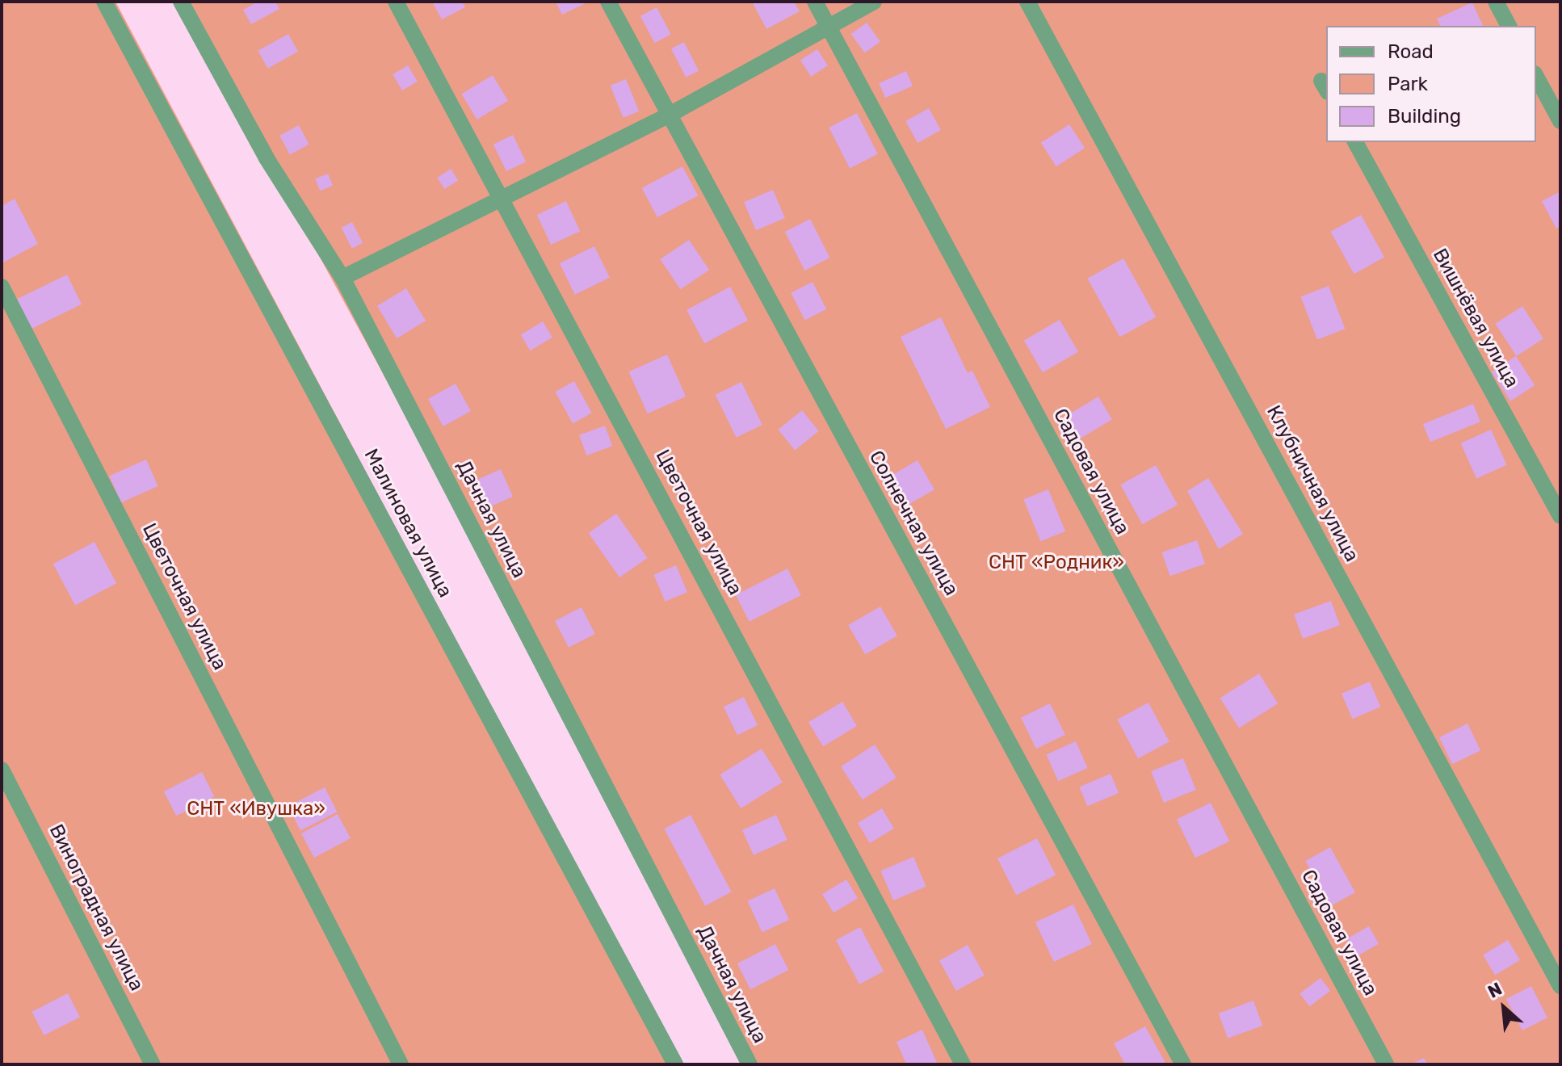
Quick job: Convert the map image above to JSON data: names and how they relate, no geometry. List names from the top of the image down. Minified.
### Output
{"streets":{"street":["Вишнёвая улица","Садовая улица","Клубничная улица","Дачная улица","Цветочная улица","Малиновая улица","Солнечная улица","Виноградная улица"]},"parks":["СНТ «Родник»","СНТ «Ивушка»"],"legend":["Road","Park","Building"],"north":"top left"}
